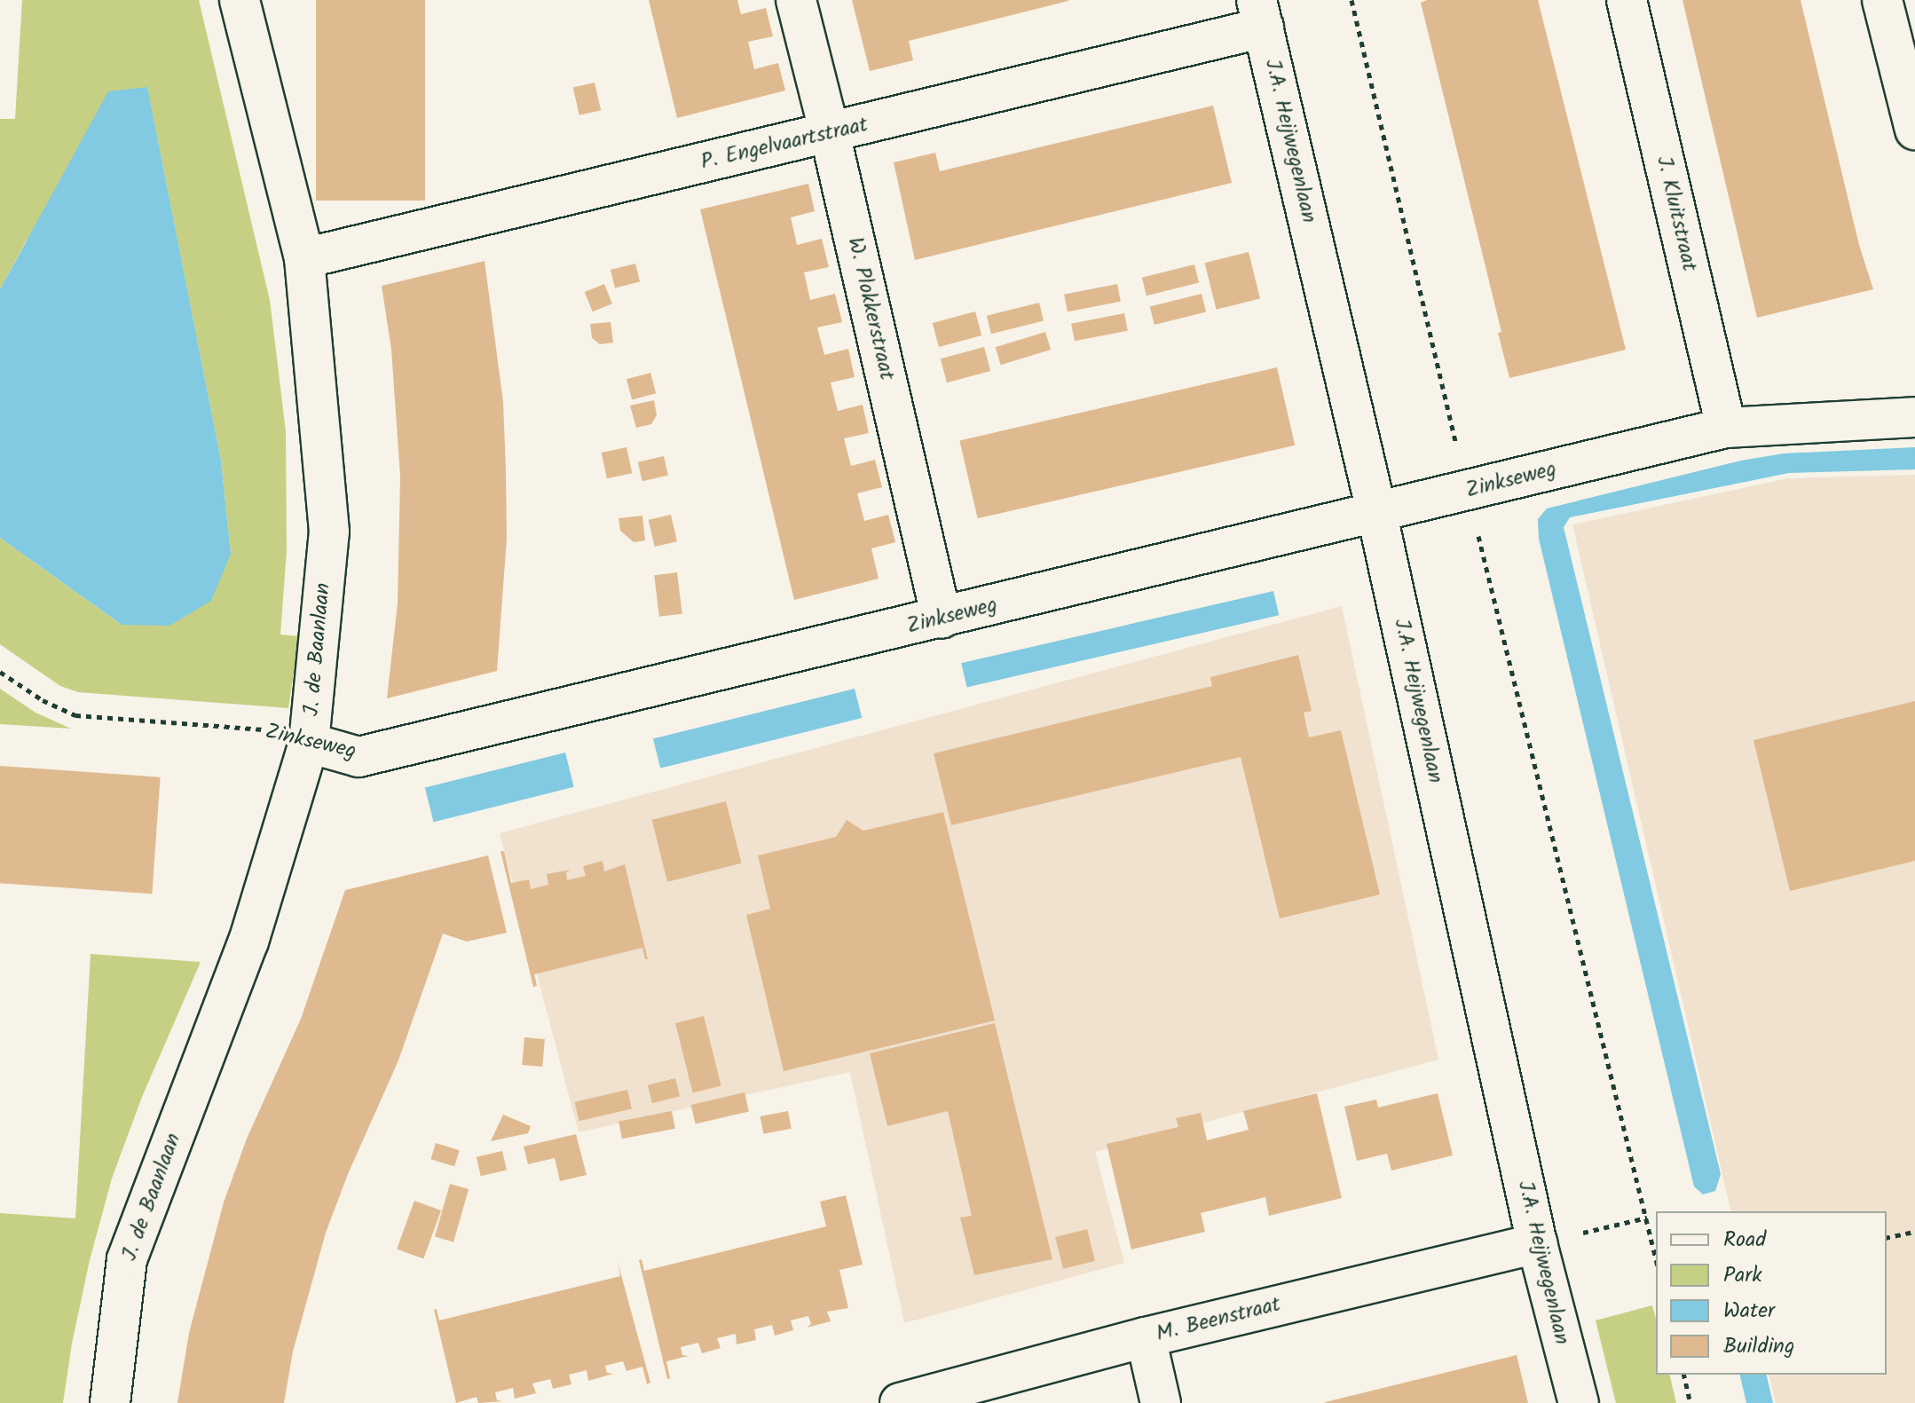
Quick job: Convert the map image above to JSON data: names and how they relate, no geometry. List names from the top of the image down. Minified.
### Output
{"streets":{"street":["J.A. Heijwegenlaan","P. Engelvaartstraat","J. Kluitstraat","W. Plokkerstraat","Zinkseweg","J. de Baanlaan","M. Beenstraat"]},"crossings":[["J.A. Heijwegenlaan","P. Engelvaartstraat"],["J.A. Heijwegenlaan","Zinkseweg"],["J.A. Heijwegenlaan","M. Beenstraat"],["P. Engelvaartstraat","W. Plokkerstraat"],["P. Engelvaartstraat","J. de Baanlaan"],["J. Kluitstraat","Zinkseweg"],["W. Plokkerstraat","Zinkseweg"],["Zinkseweg","J. de Baanlaan"]],"legend":["Road","Park","Water","Building"]}
